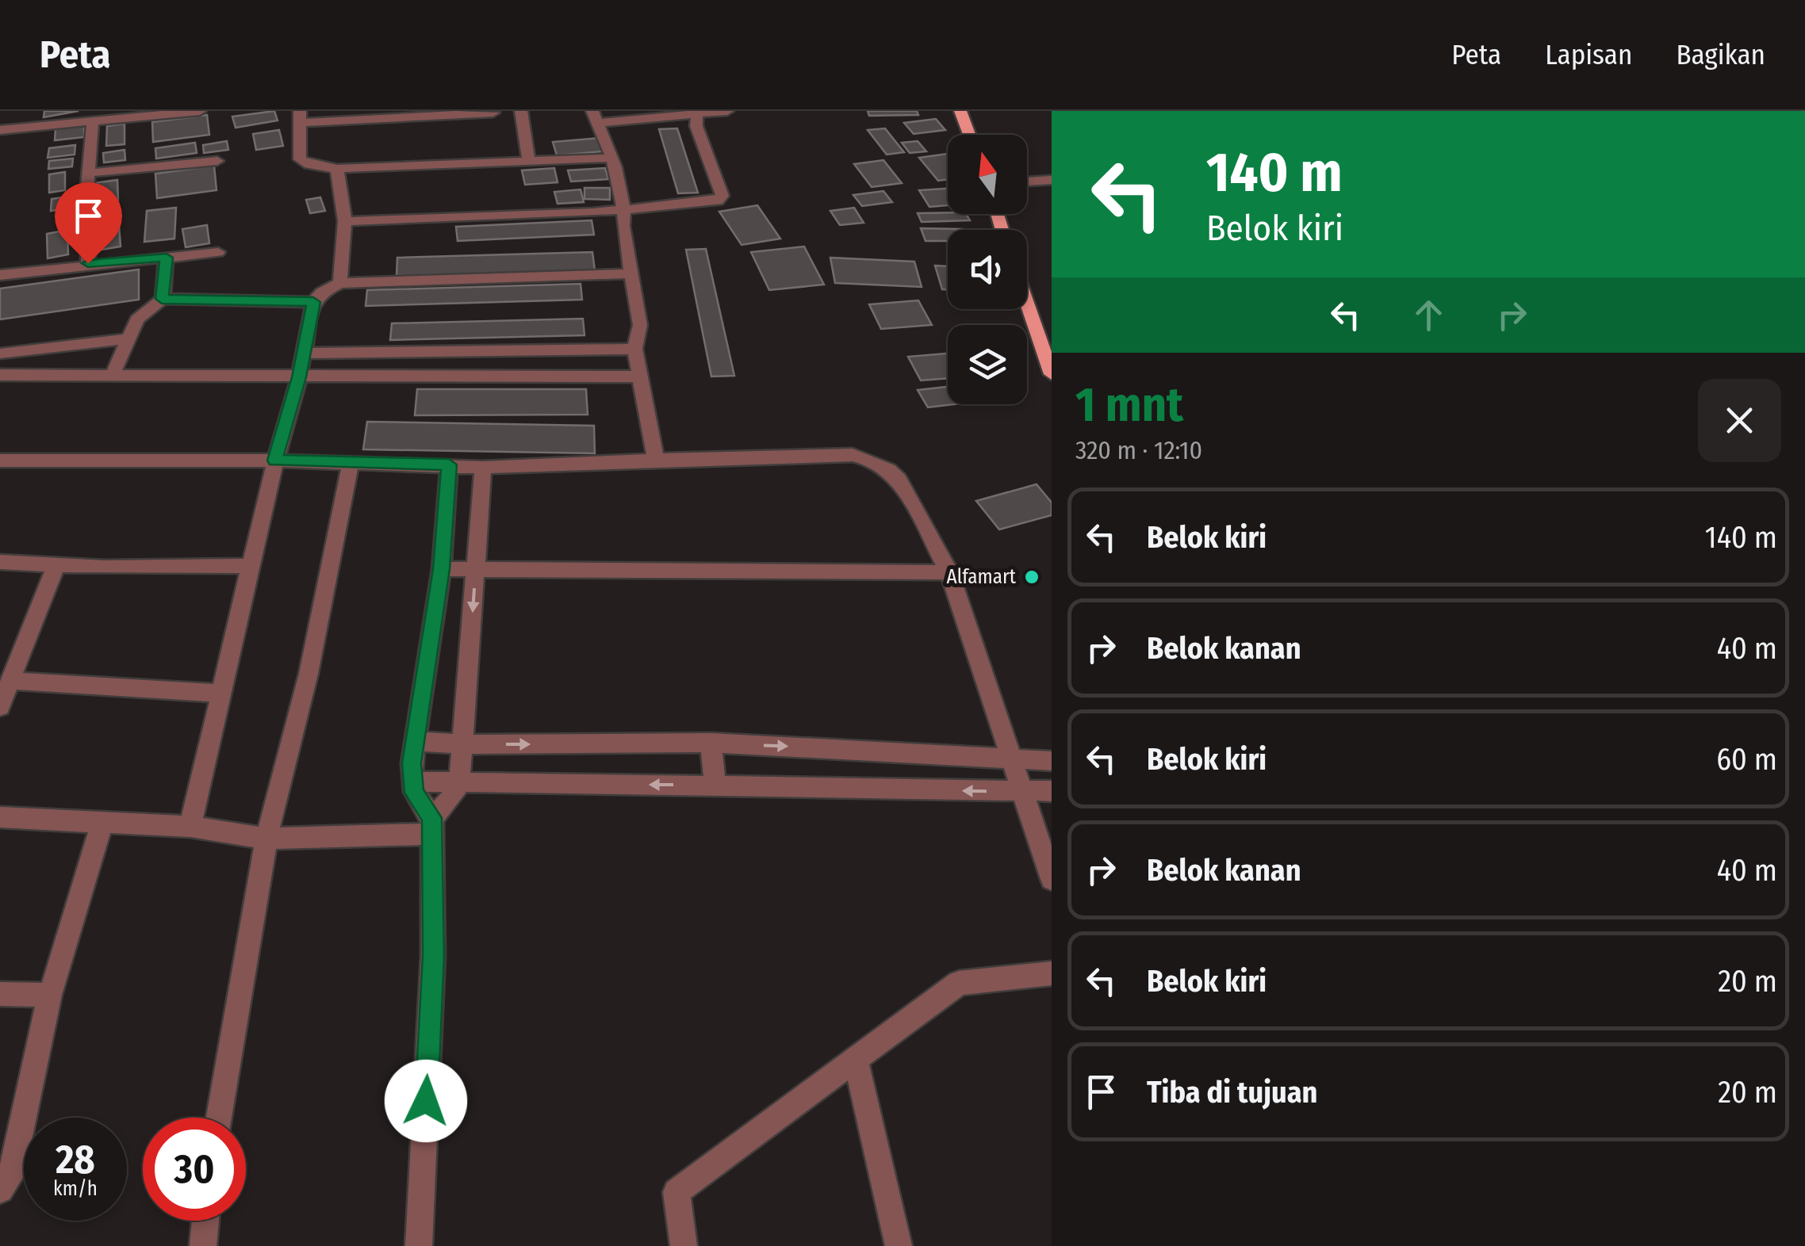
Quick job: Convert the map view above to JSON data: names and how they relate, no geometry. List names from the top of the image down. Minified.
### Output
{"places":["Alfamart"],"north":"top","page":{"header":"Peta","nav":["Peta","Lapisan","Bagikan"],"turn":["140 m","Belok kiri"],"heading":["1 mnt","320 m · 12:10"],"list":[{"name":"Belok kiri","value":"140 m"},{"name":"Belok kanan","value":"40 m"},{"name":"Belok kiri","value":"60 m"},{"name":"Belok kanan","value":"40 m"},{"name":"Belok kiri","value":"20 m"},{"name":"Tiba di tujuan","value":"20 m"}],"speed":"28 km/h","limit":"30"}}
